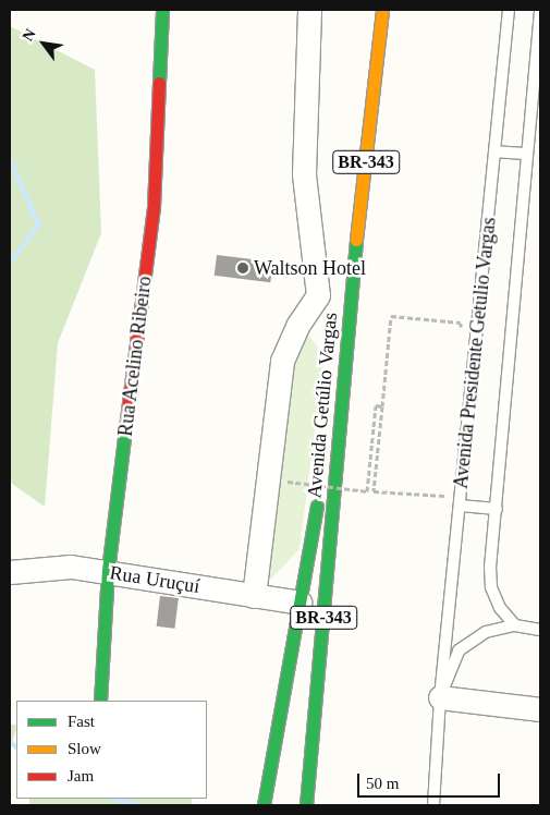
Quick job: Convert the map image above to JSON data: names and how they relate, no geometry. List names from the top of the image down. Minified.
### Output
{"streets":{"main road":["BR-343","Rua Acelino Ribeiro","Avenida Getúlio Vargas"],"street":["Rua Uruçuí"],"lane":["Avenida Presidente Getulio Vargas"]},"crossings":[["Rua Acelino Ribeiro","Rua Uruçuí"]],"places":["Waltson Hotel"],"legend":["Fast","Slow","Jam"],"scale_bar":"50 m","north":"top left"}
